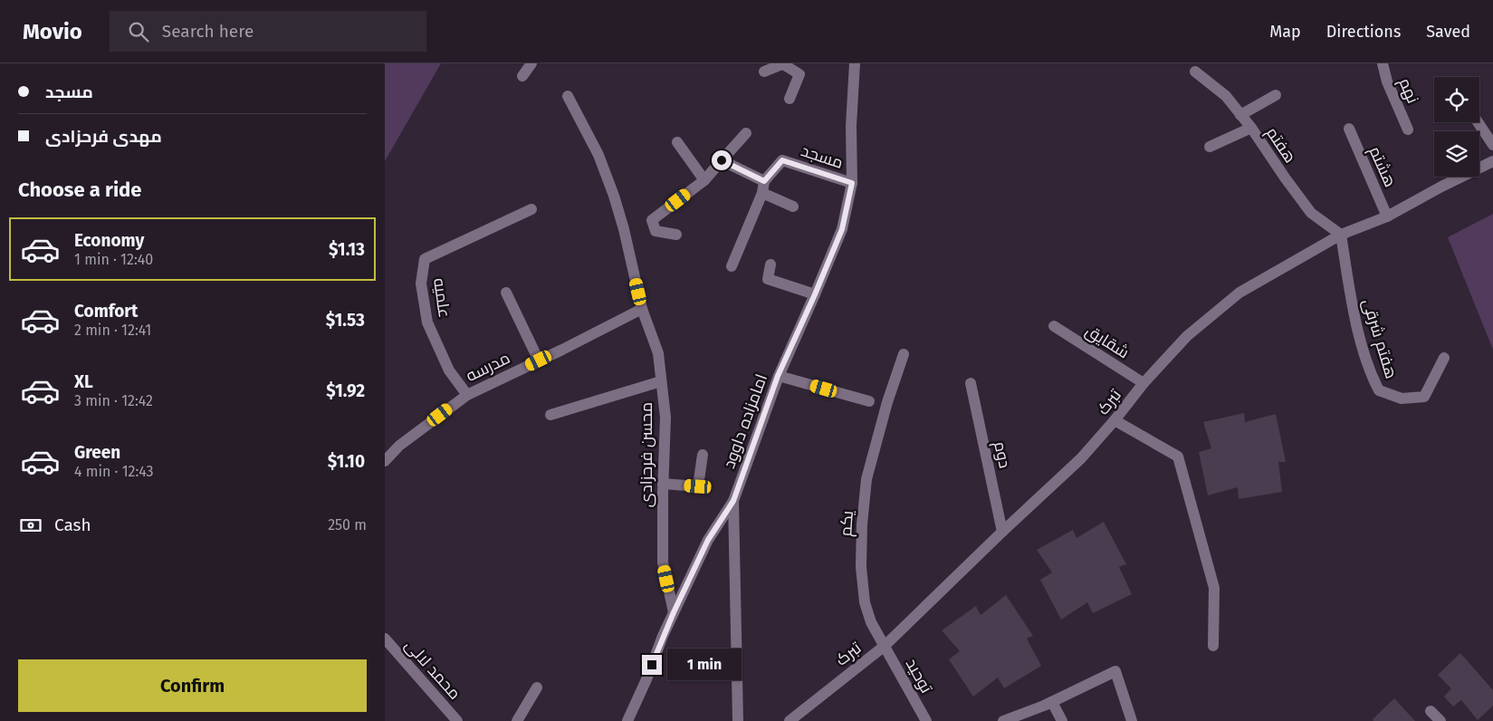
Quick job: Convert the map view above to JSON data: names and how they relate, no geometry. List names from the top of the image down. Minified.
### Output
{"streets":{"street":["نهم","هفتم","مسجد","هشتم","علمیه","هفتم شرقی","شقایق","مدرسه","تبرک","امامزاده داوود","محسن فرحزادی","دوم","یکم","محمد لالی","توحید"]},"crossings":[["هفتم","هفتم شرقی"],["هفتم","تبرک"],["مسجد","امامزاده داوود"],["هشتم","تبرک"],["علمیه","مدرسه"],["هفتم شرقی","تبرک"],["شقایق","تبرک"],["مدرسه","محسن فرحزادی"],["تبرک","دوم"],["تبرک","یکم"],["تبرک","توحید"],["یکم","توحید"]],"page":{"header":"Movio","search":"Search here","nav":["Map","Directions","Saved"],"banner":["مسجد","مهدی فرحزادی"],"heading":"Choose a ride","list":[{"name":"Economy","note":"1 min · 12:40","value":"$1.13"},{"name":"Comfort","note":"2 min · 12:41","value":"$1.53"},{"name":"XL","note":"3 min · 12:42","value":"$1.92"},{"name":"Green","note":"4 min · 12:43","value":"$1.10"}],"pay":["Cash","250 m"],"bubble":"1 min","buttons":"Confirm"}}
